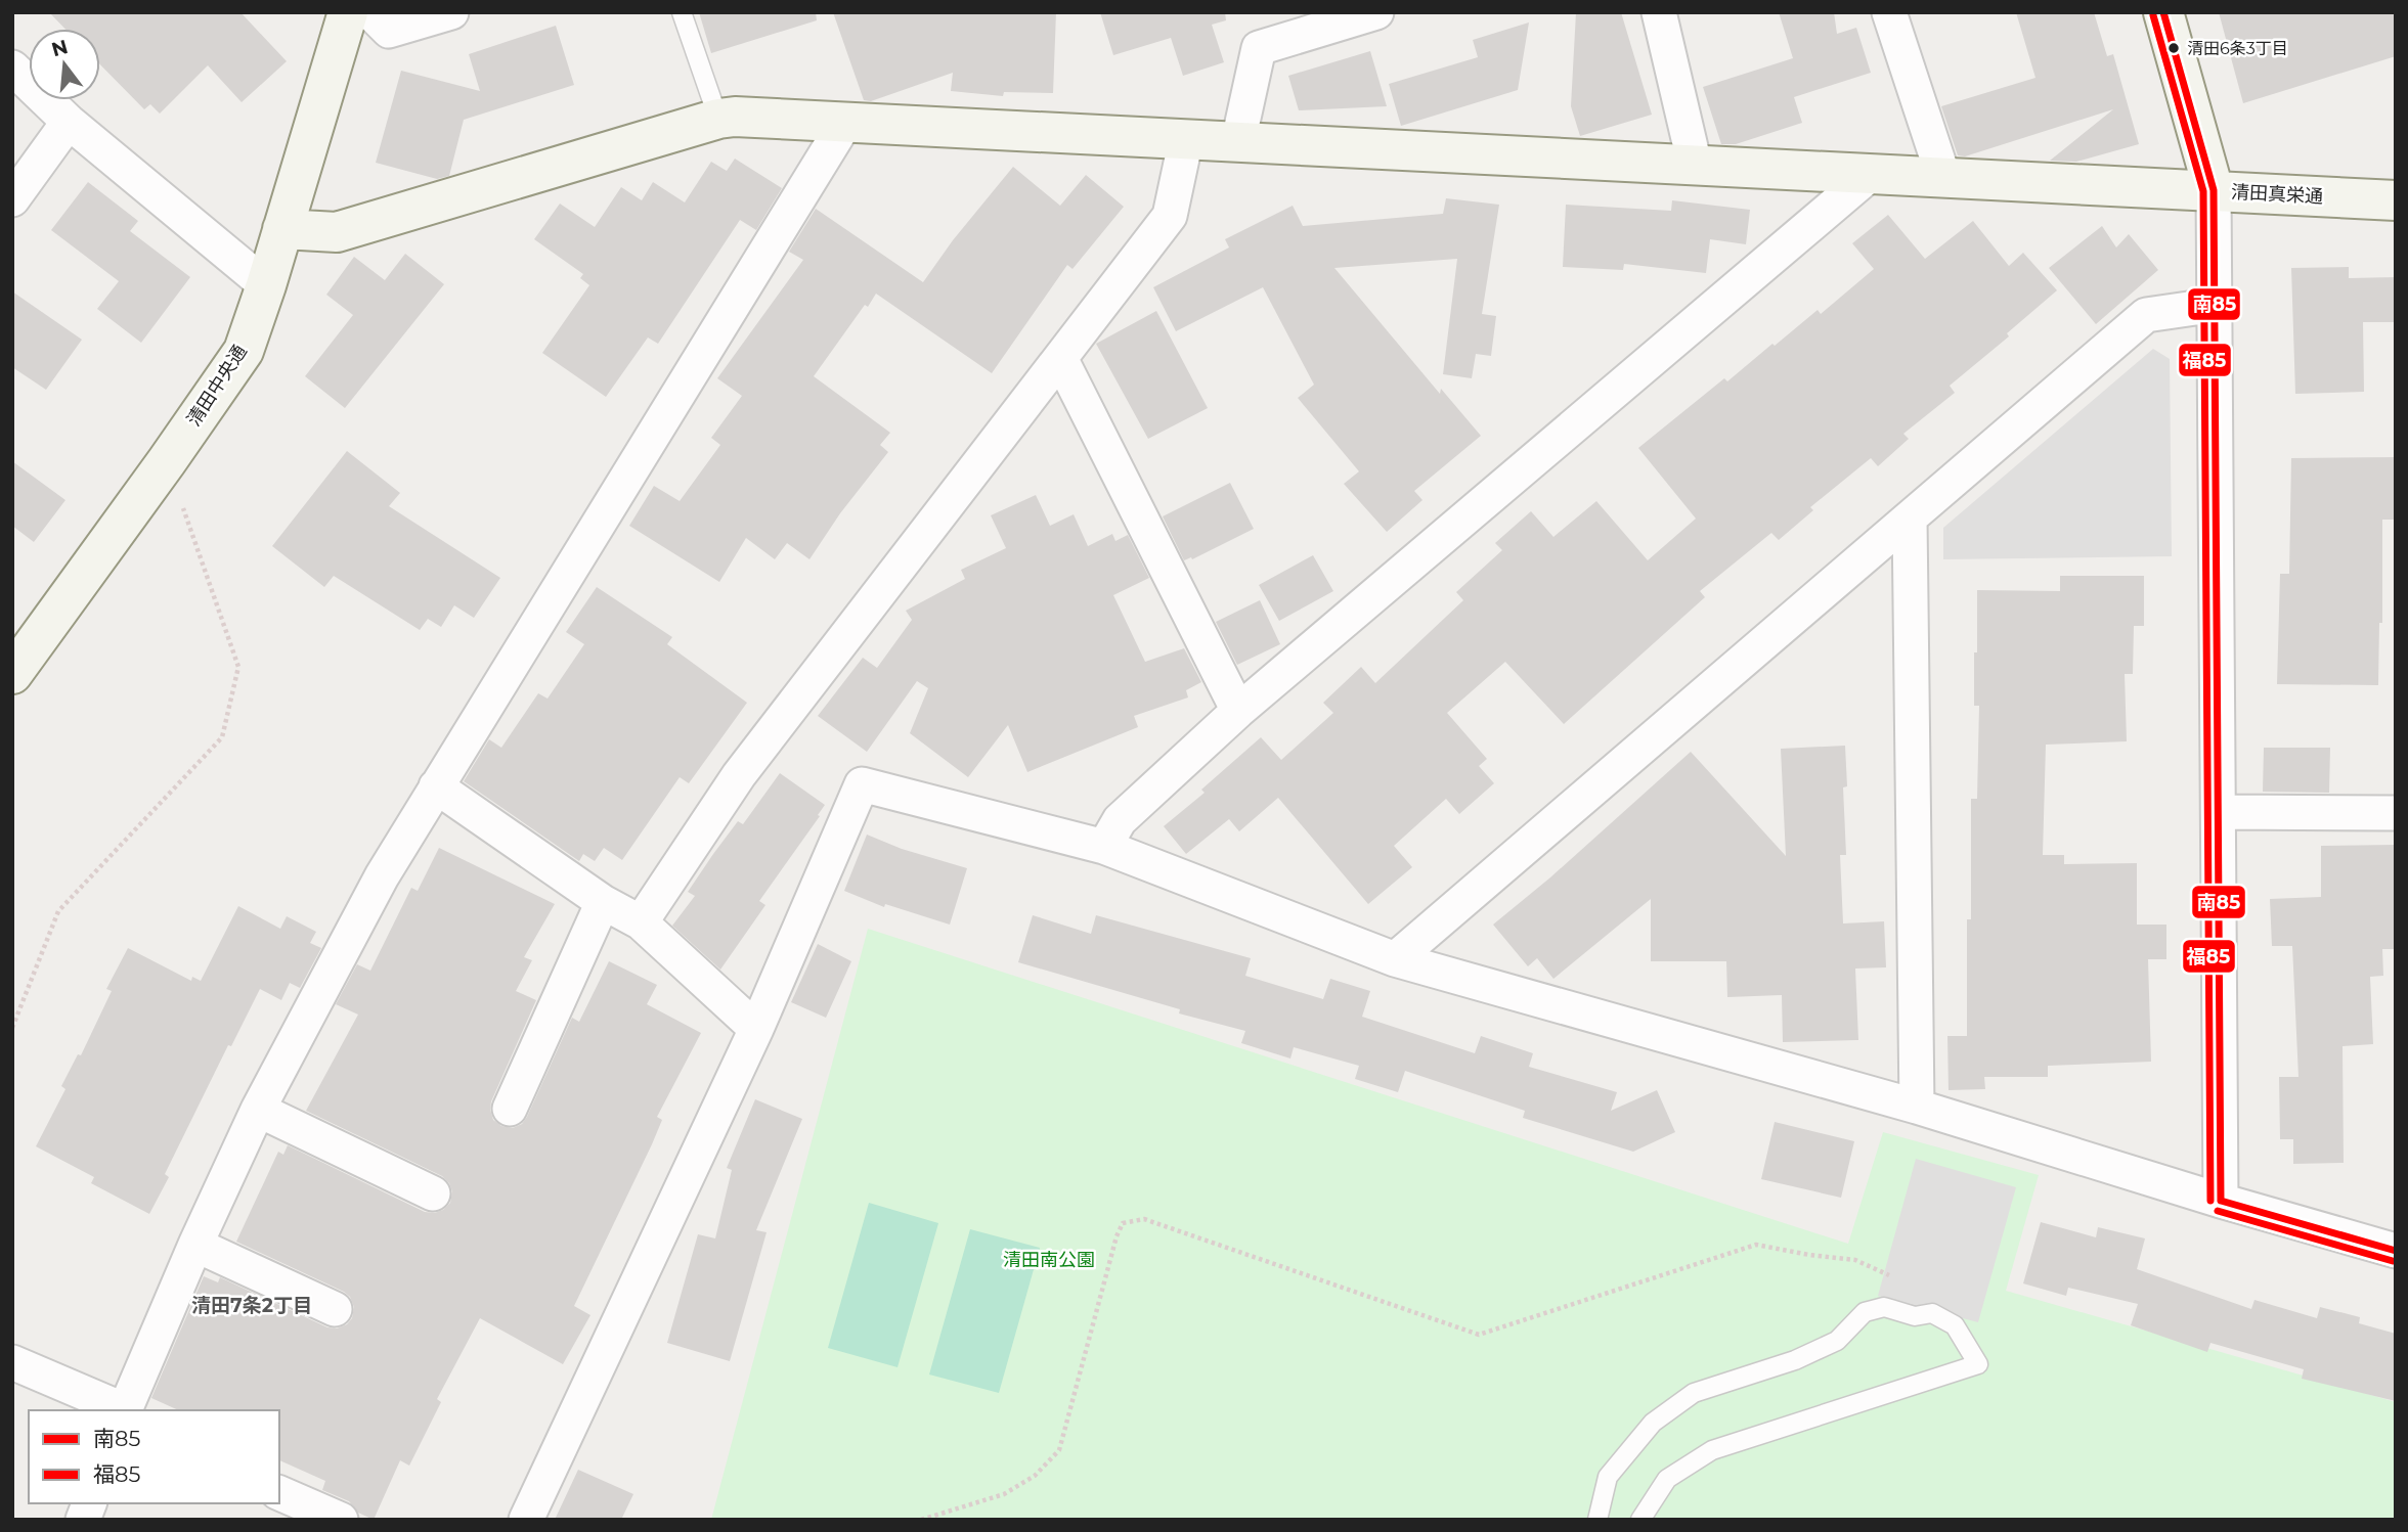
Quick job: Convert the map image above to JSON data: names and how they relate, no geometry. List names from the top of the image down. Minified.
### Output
{"streets":{"street":["清田真栄通","清田中央通"]},"districts":["清田7条2丁目"],"parks":["清田南公園"],"places":["清田6条3丁目"],"lines":["transit line 南85","transit line 福85"],"legend":["南85","福85"],"north":"top"}
